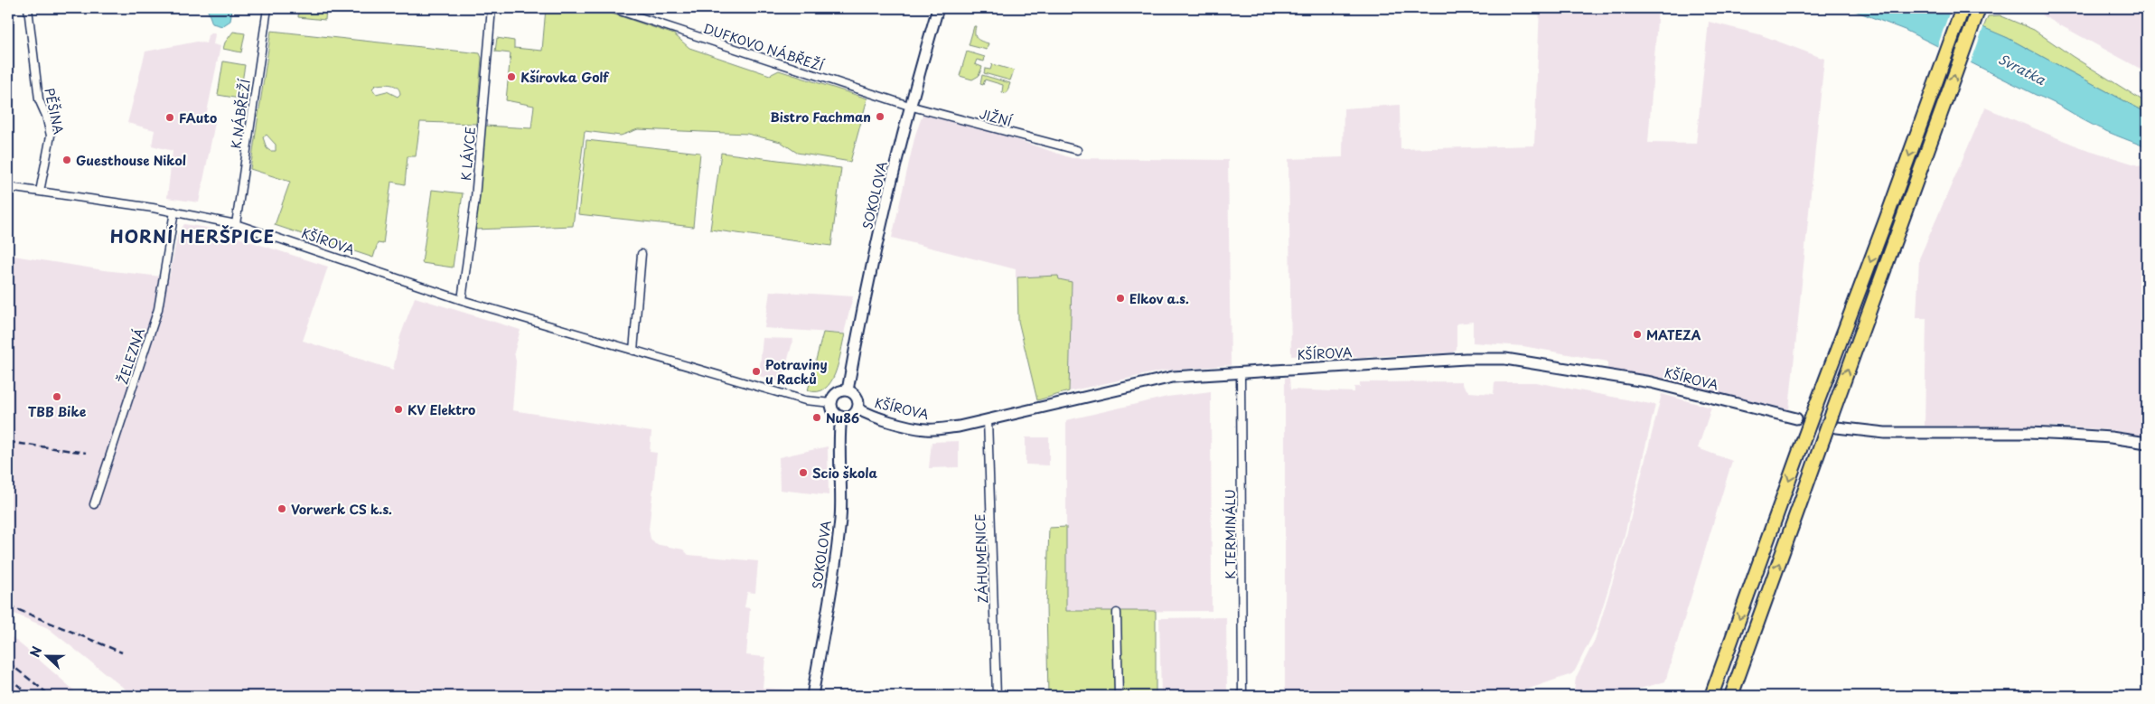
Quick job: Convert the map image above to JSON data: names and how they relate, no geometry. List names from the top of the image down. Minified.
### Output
{"streets":{"street":["DUFKOVO NÁBŘEŽÍ","PĚŠINA","K NÁBŘEŽÍ","JIŽNÍ","K LÁVCE","SOKOLOVA","KŠÍROVA","ŽELEZNÁ","K TERMINÁLU","ZÁHUMENICE"]},"crossings":[["DUFKOVO NÁBŘEŽÍ","JIŽNÍ"],["DUFKOVO NÁBŘEŽÍ","SOKOLOVA"],["PĚŠINA","KŠÍROVA"],["K NÁBŘEŽÍ","KŠÍROVA"],["JIŽNÍ","SOKOLOVA"],["K LÁVCE","KŠÍROVA"],["SOKOLOVA","KŠÍROVA"],["KŠÍROVA","ŽELEZNÁ"],["KŠÍROVA","K TERMINÁLU"],["KŠÍROVA","ZÁHUMENICE"]],"districts":["HORNÍ HERŠPICE"],"water":["Svratka"],"places":["Kšírovka Golf","Bistro Fachman","FAuto","Guesthouse Nikol","Elkov a.s.","MATEZA","Potraviny u Racků","TBB Bike","KV Elektro","Nu86","Scio škola","Vorwerk CS k.s."],"north":"left"}
